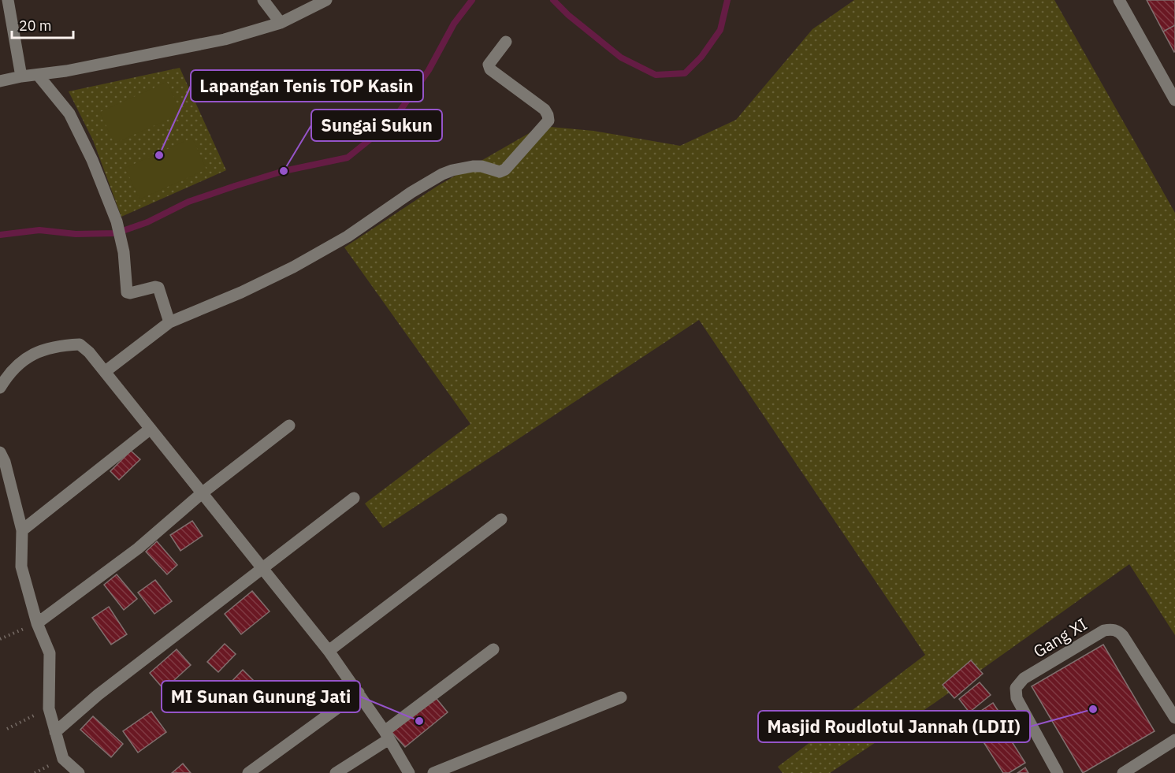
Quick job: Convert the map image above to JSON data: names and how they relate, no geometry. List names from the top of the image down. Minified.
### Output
{"streets":{"street":["Gang XI"]},"places":["Lapangan Tenis TOP Kasin","Sungai Sukun","Masjid Roudlotul Jannah (LDII)","MI Sunan Gunung Jati"],"scale_bar":"20 m"}
